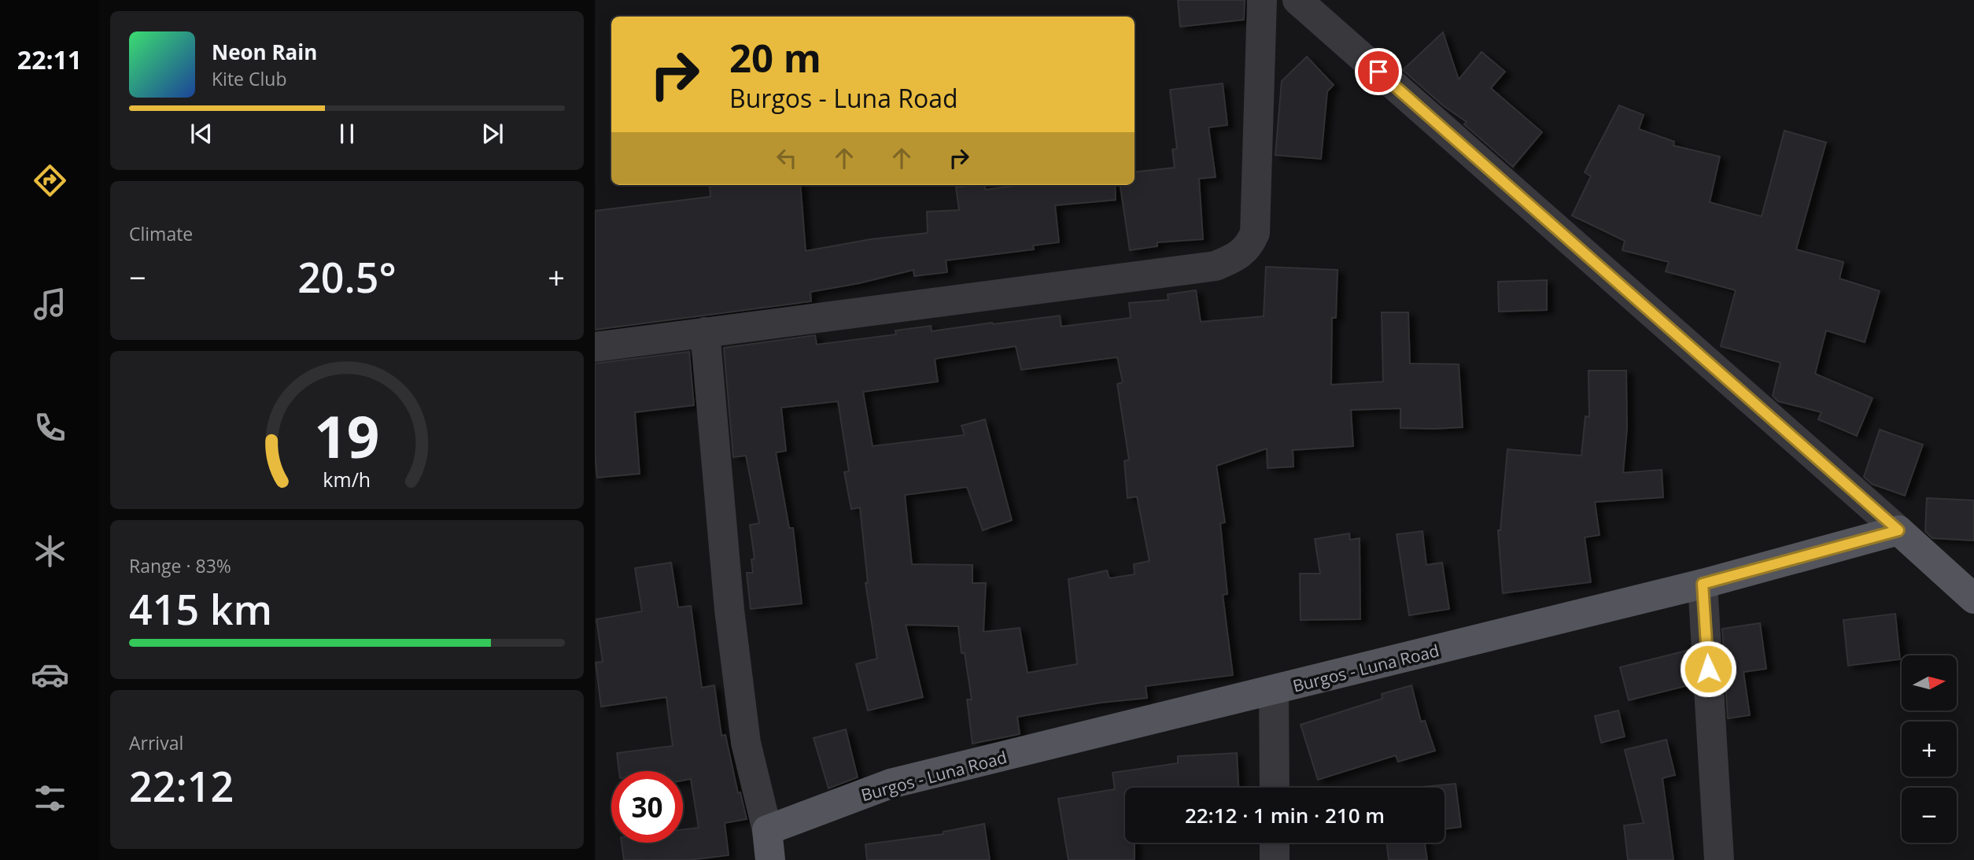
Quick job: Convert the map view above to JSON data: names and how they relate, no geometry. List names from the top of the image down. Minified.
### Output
{"streets":{"main road":["Burgos - Luna Road"]},"north":"right","page":{"tabs":"22:11","turn":["20 m","Burgos - Luna Road"],"song":["Neon Rain","Kite Club"],"tile":["Climate",["Range · 83%","415 km"],["Arrival","22:12"]],"heat":["−","20.5°","+"],"map_buttons":["+","−"],"limit":"30","trip":"22:12 · 1 min · 210 m","gauge":["19","km/h"]}}
